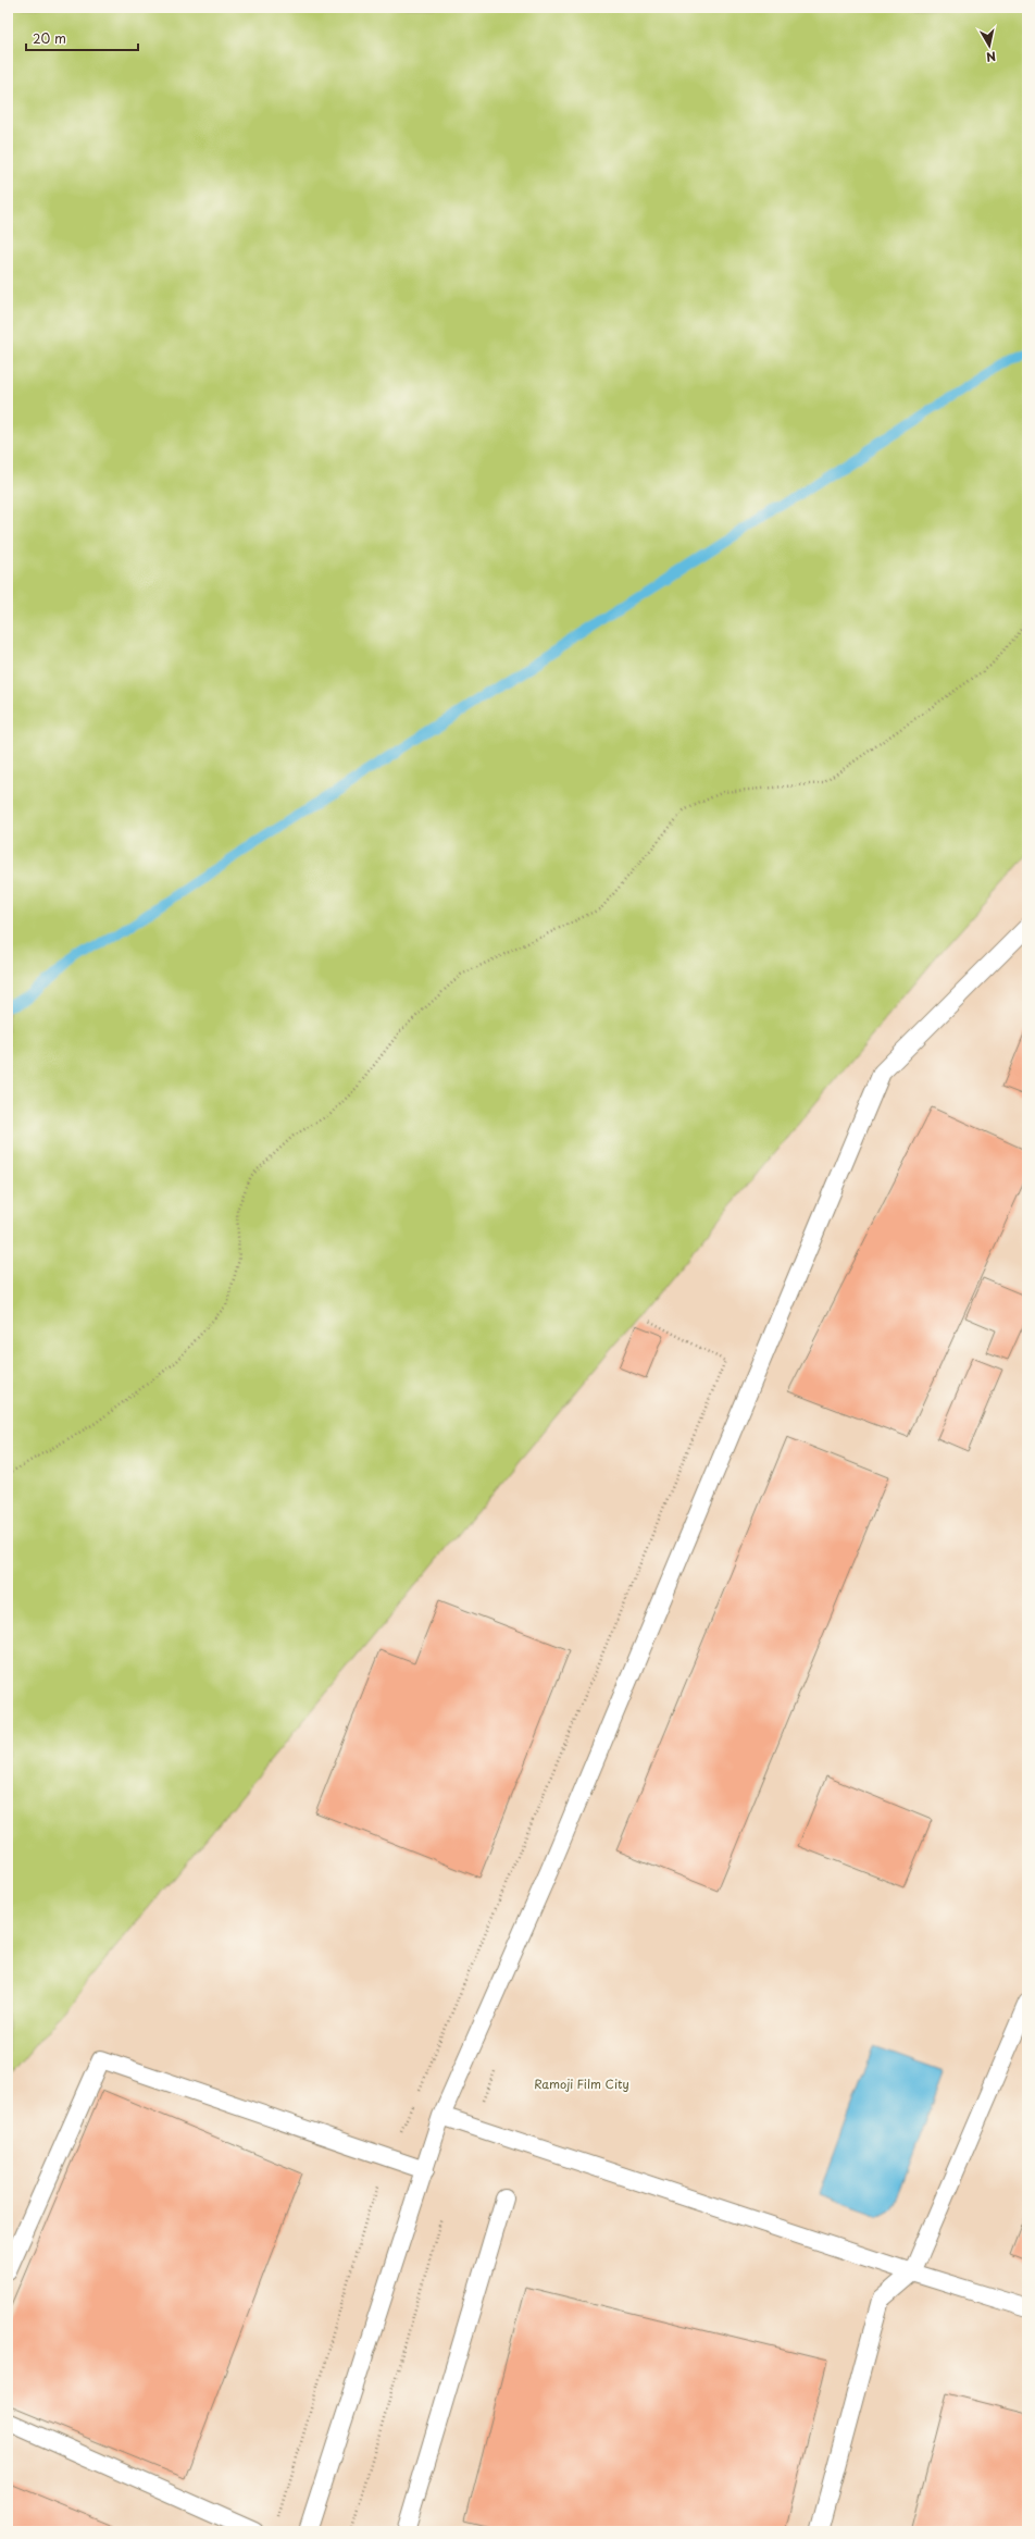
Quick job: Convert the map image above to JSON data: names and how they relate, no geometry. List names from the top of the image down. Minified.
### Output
{"parks":["Ramoji Film City"],"scale_bar":"20 m","north":"bottom"}
